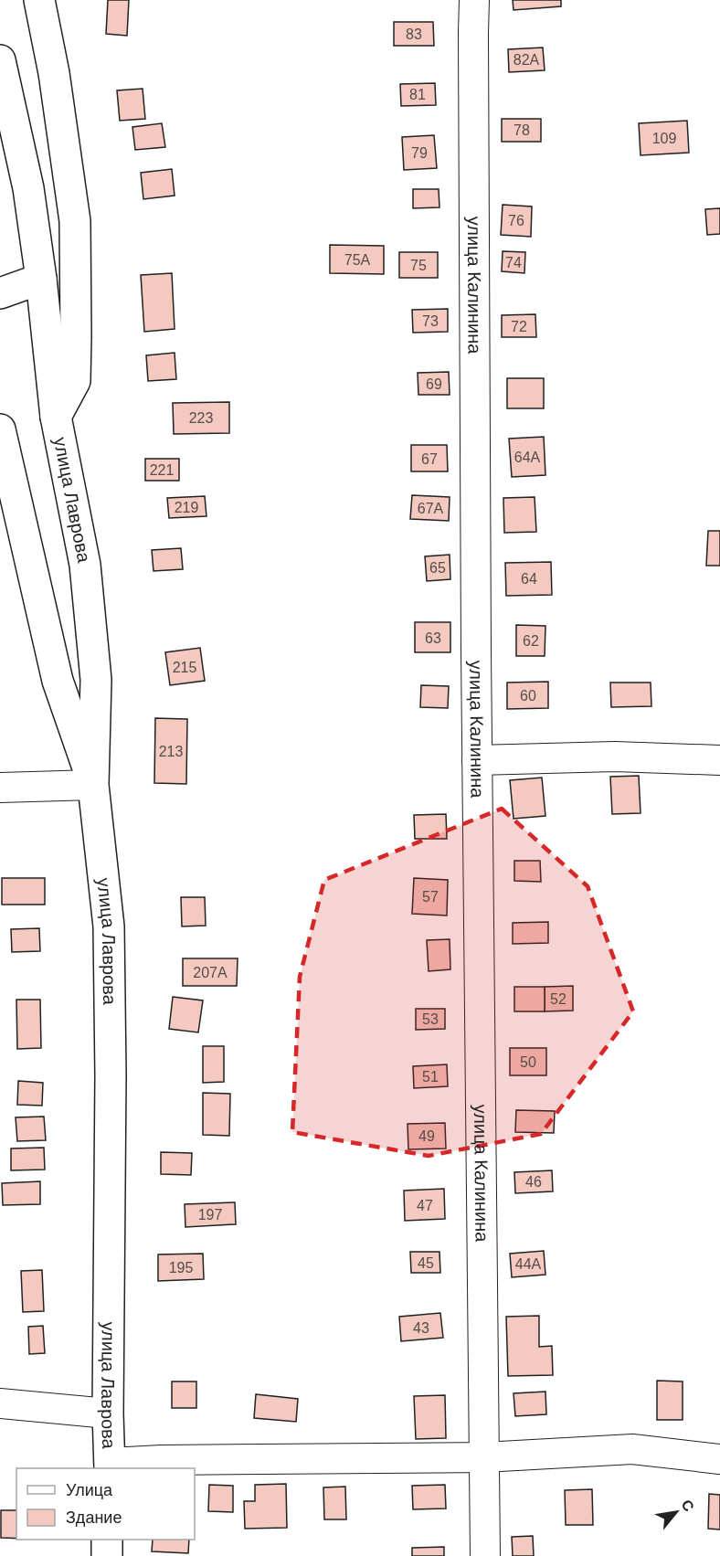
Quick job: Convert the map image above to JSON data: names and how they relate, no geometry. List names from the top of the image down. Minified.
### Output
{"streets":{"main road":["улица Лаврова"],"street":["улица Калинина"]},"house_numbers":["83","82А","81","78","109","79","76","75А","74","75","73","72","69","223","64А","67","221","219","67А","65","64","63","62","215","60","213","57","207А","52","53","50","51","49","46","47","197","45","44А","195","43"],"legend":["Улица","Здание"],"north":"top right"}
